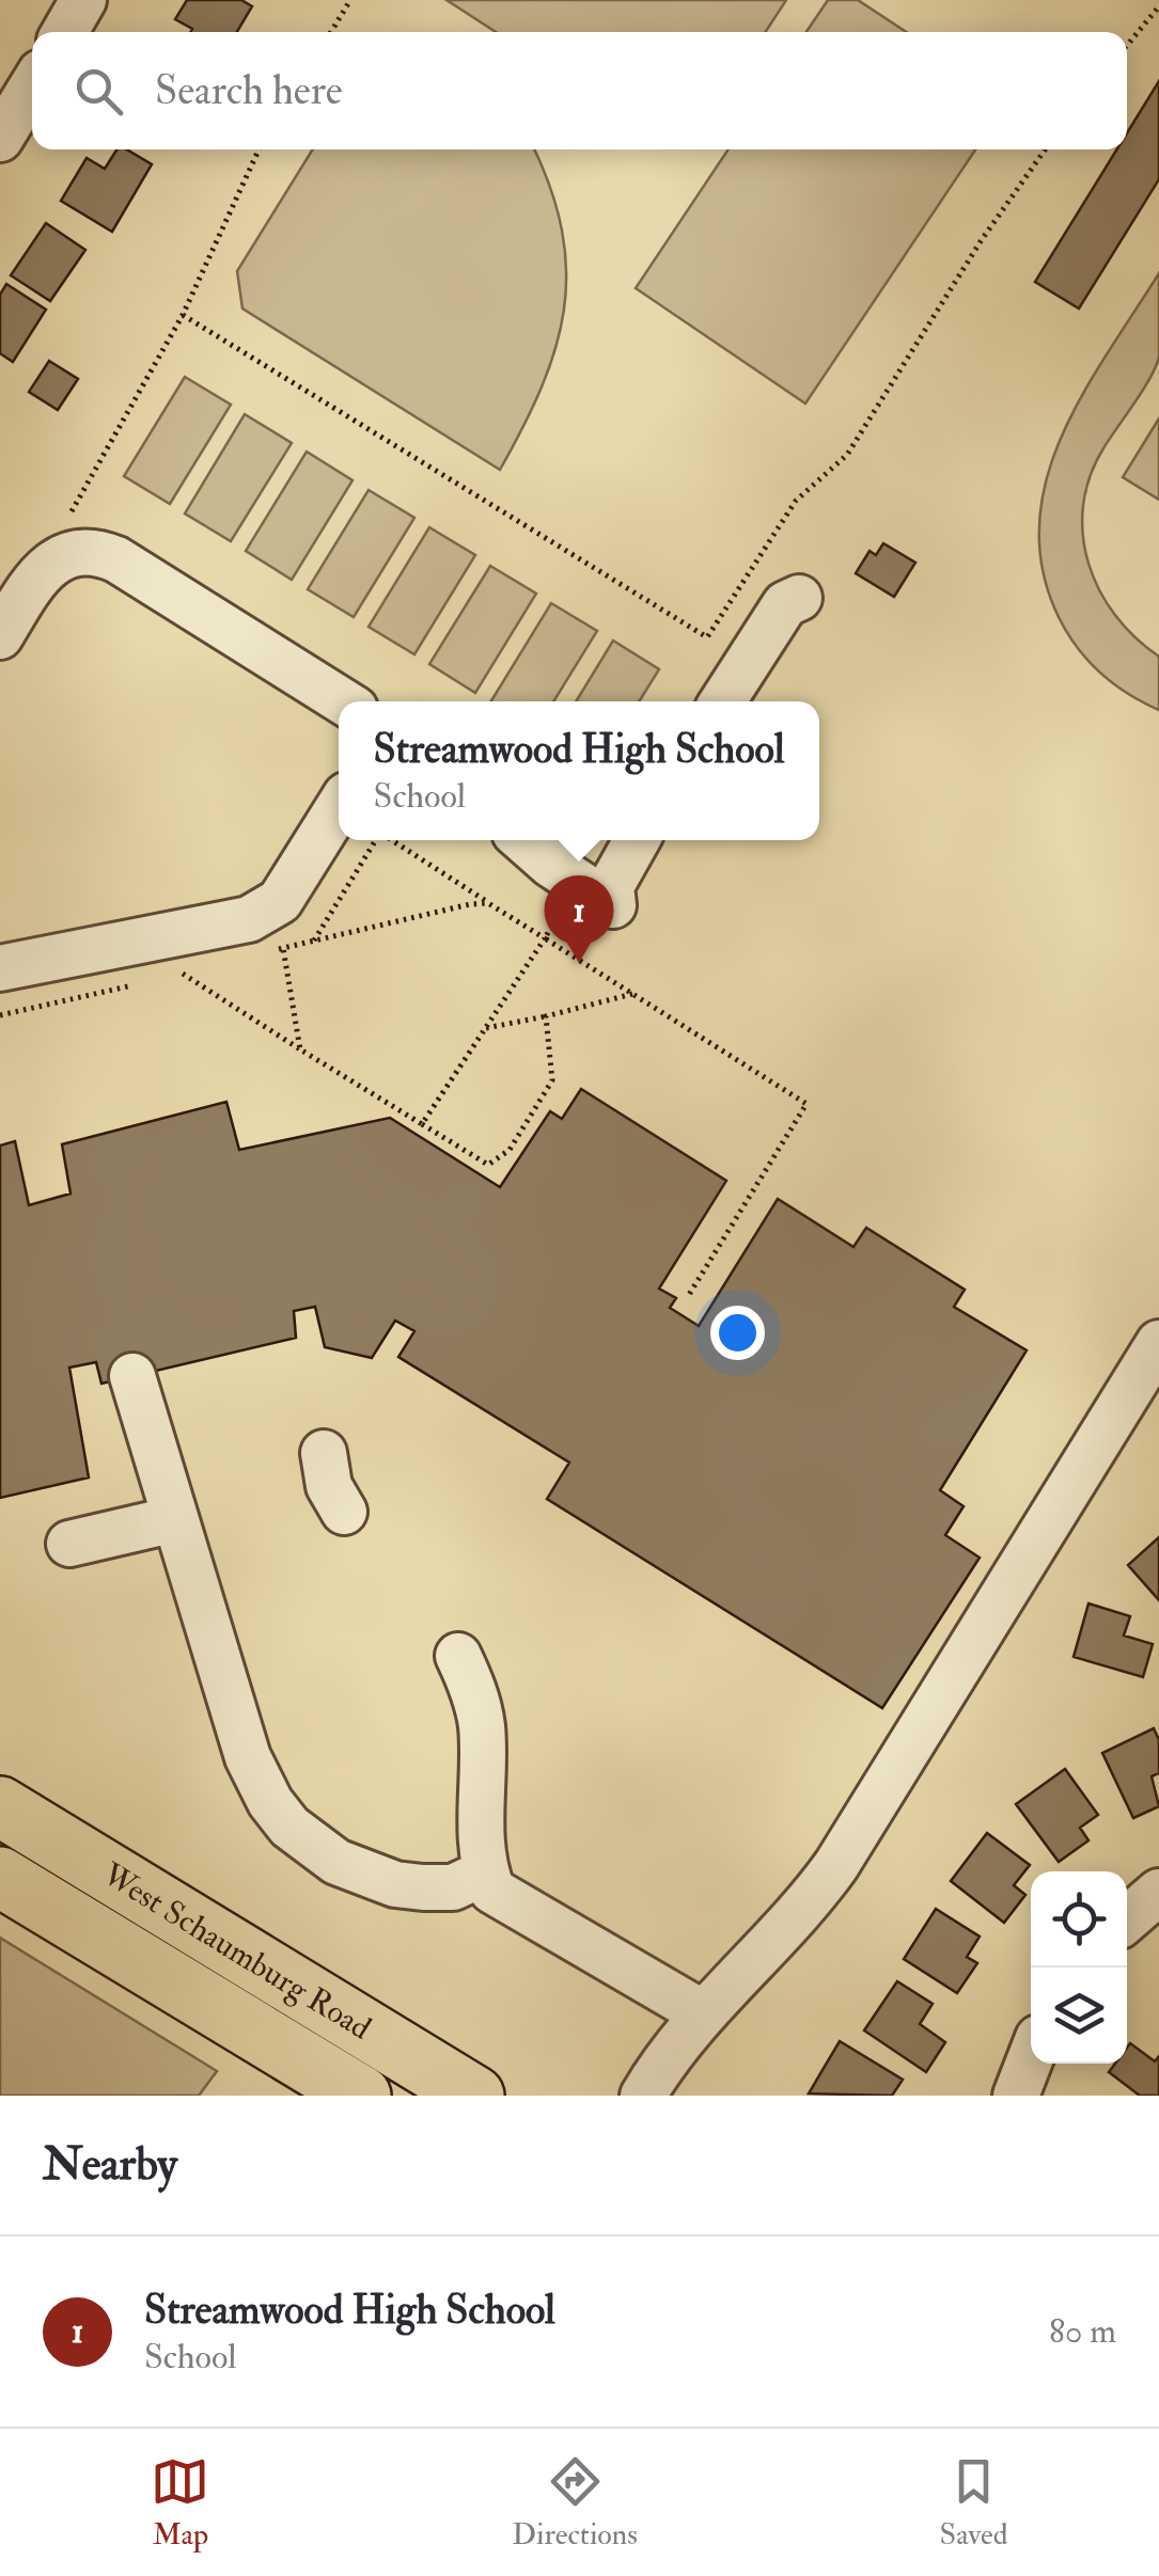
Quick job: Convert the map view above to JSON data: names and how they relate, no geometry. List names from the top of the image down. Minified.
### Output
{"streets":{"main road":["West Schaumburg Road"]},"page":{"search":"Search here","popup":["Streamwood High School","School"],"pins":"1","heading":"Nearby","list":[{"mark":"1","name":"Streamwood High School","note":"School","value":"80 m"}],"nav":["Map","Directions","Saved"]}}
